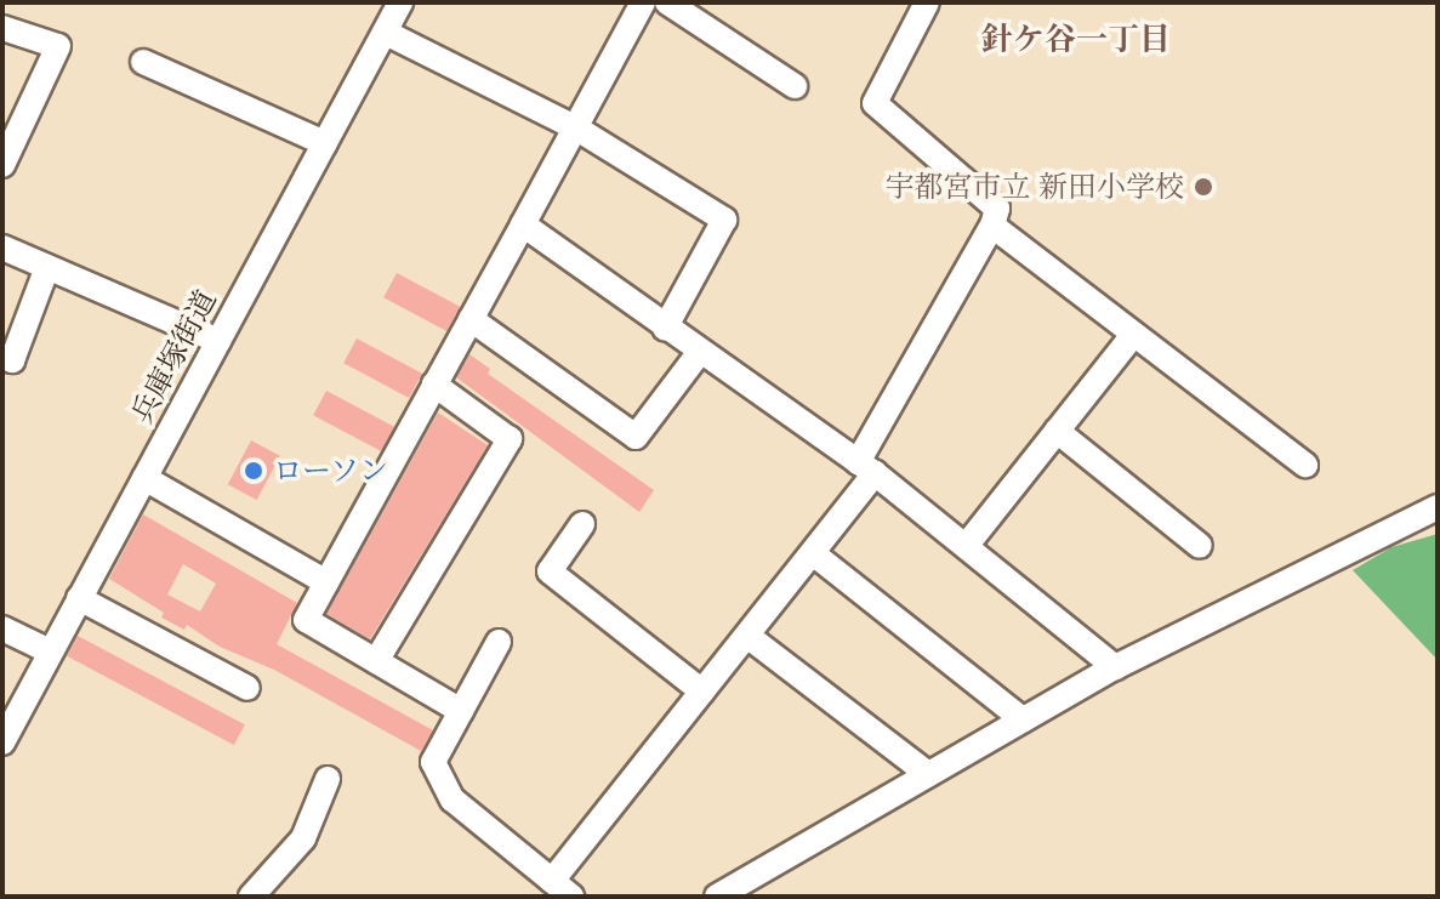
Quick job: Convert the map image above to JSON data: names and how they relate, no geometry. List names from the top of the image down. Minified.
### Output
{"streets":{"street":["兵庫塚街道"]},"districts":["針ケ谷一丁目"],"places":["宇都宮市立 新田小学校","ローソン"]}
